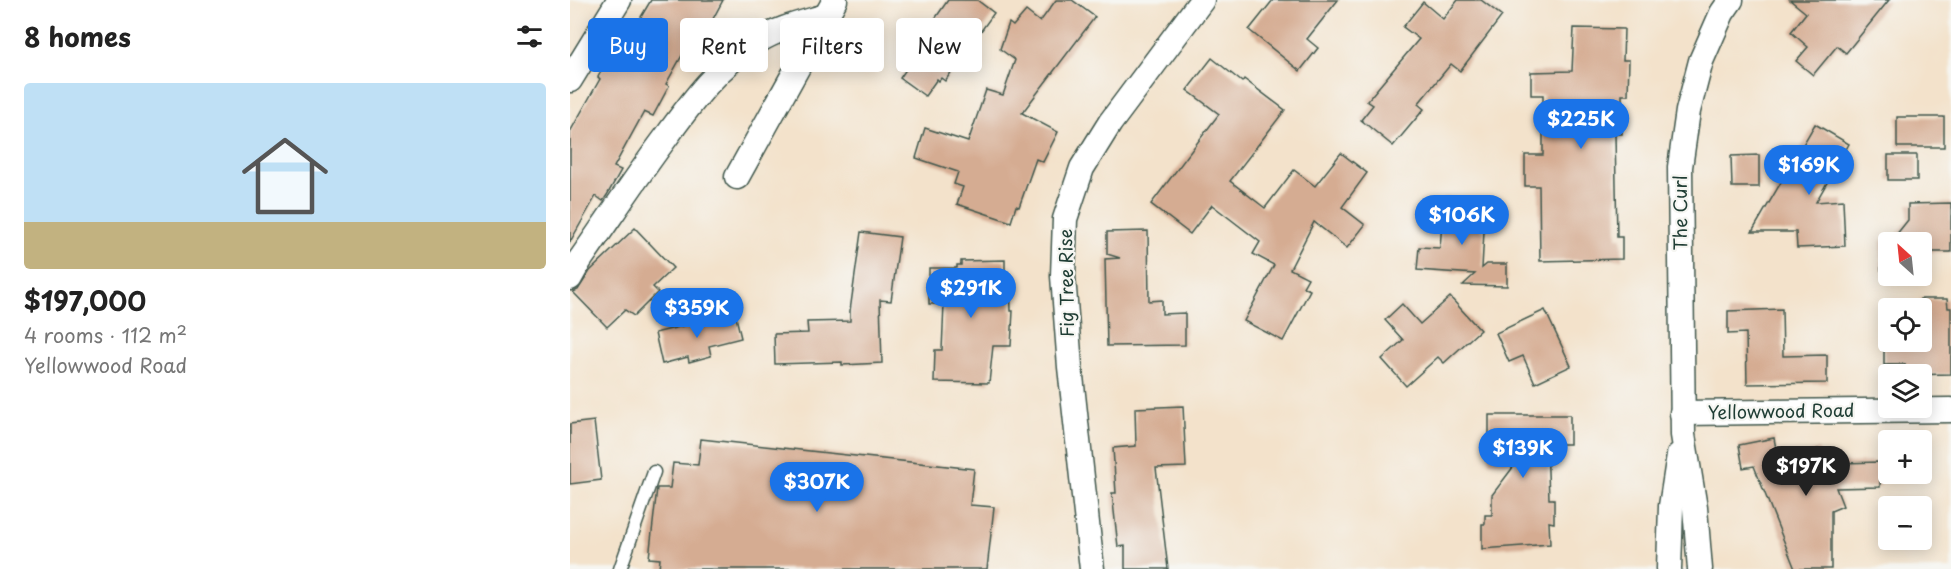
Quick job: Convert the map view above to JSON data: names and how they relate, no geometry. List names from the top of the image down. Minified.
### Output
{"streets":{"street":["The Curl","Fig Tree Rise","Yellowwood Road"]},"crossings":[["The Curl","Yellowwood Road"]],"north":"top left","page":{"heading":"8 homes","chip":["Buy","Rent","Filters","New"],"list":[{"name":"$197,000","note":"4 rooms · 112 m² · Yellowwood Road"}],"price":["$225K","$169K","$106K","$291K","$359K","$139K","$197K","$307K"],"map_buttons":["+","−"]}}
